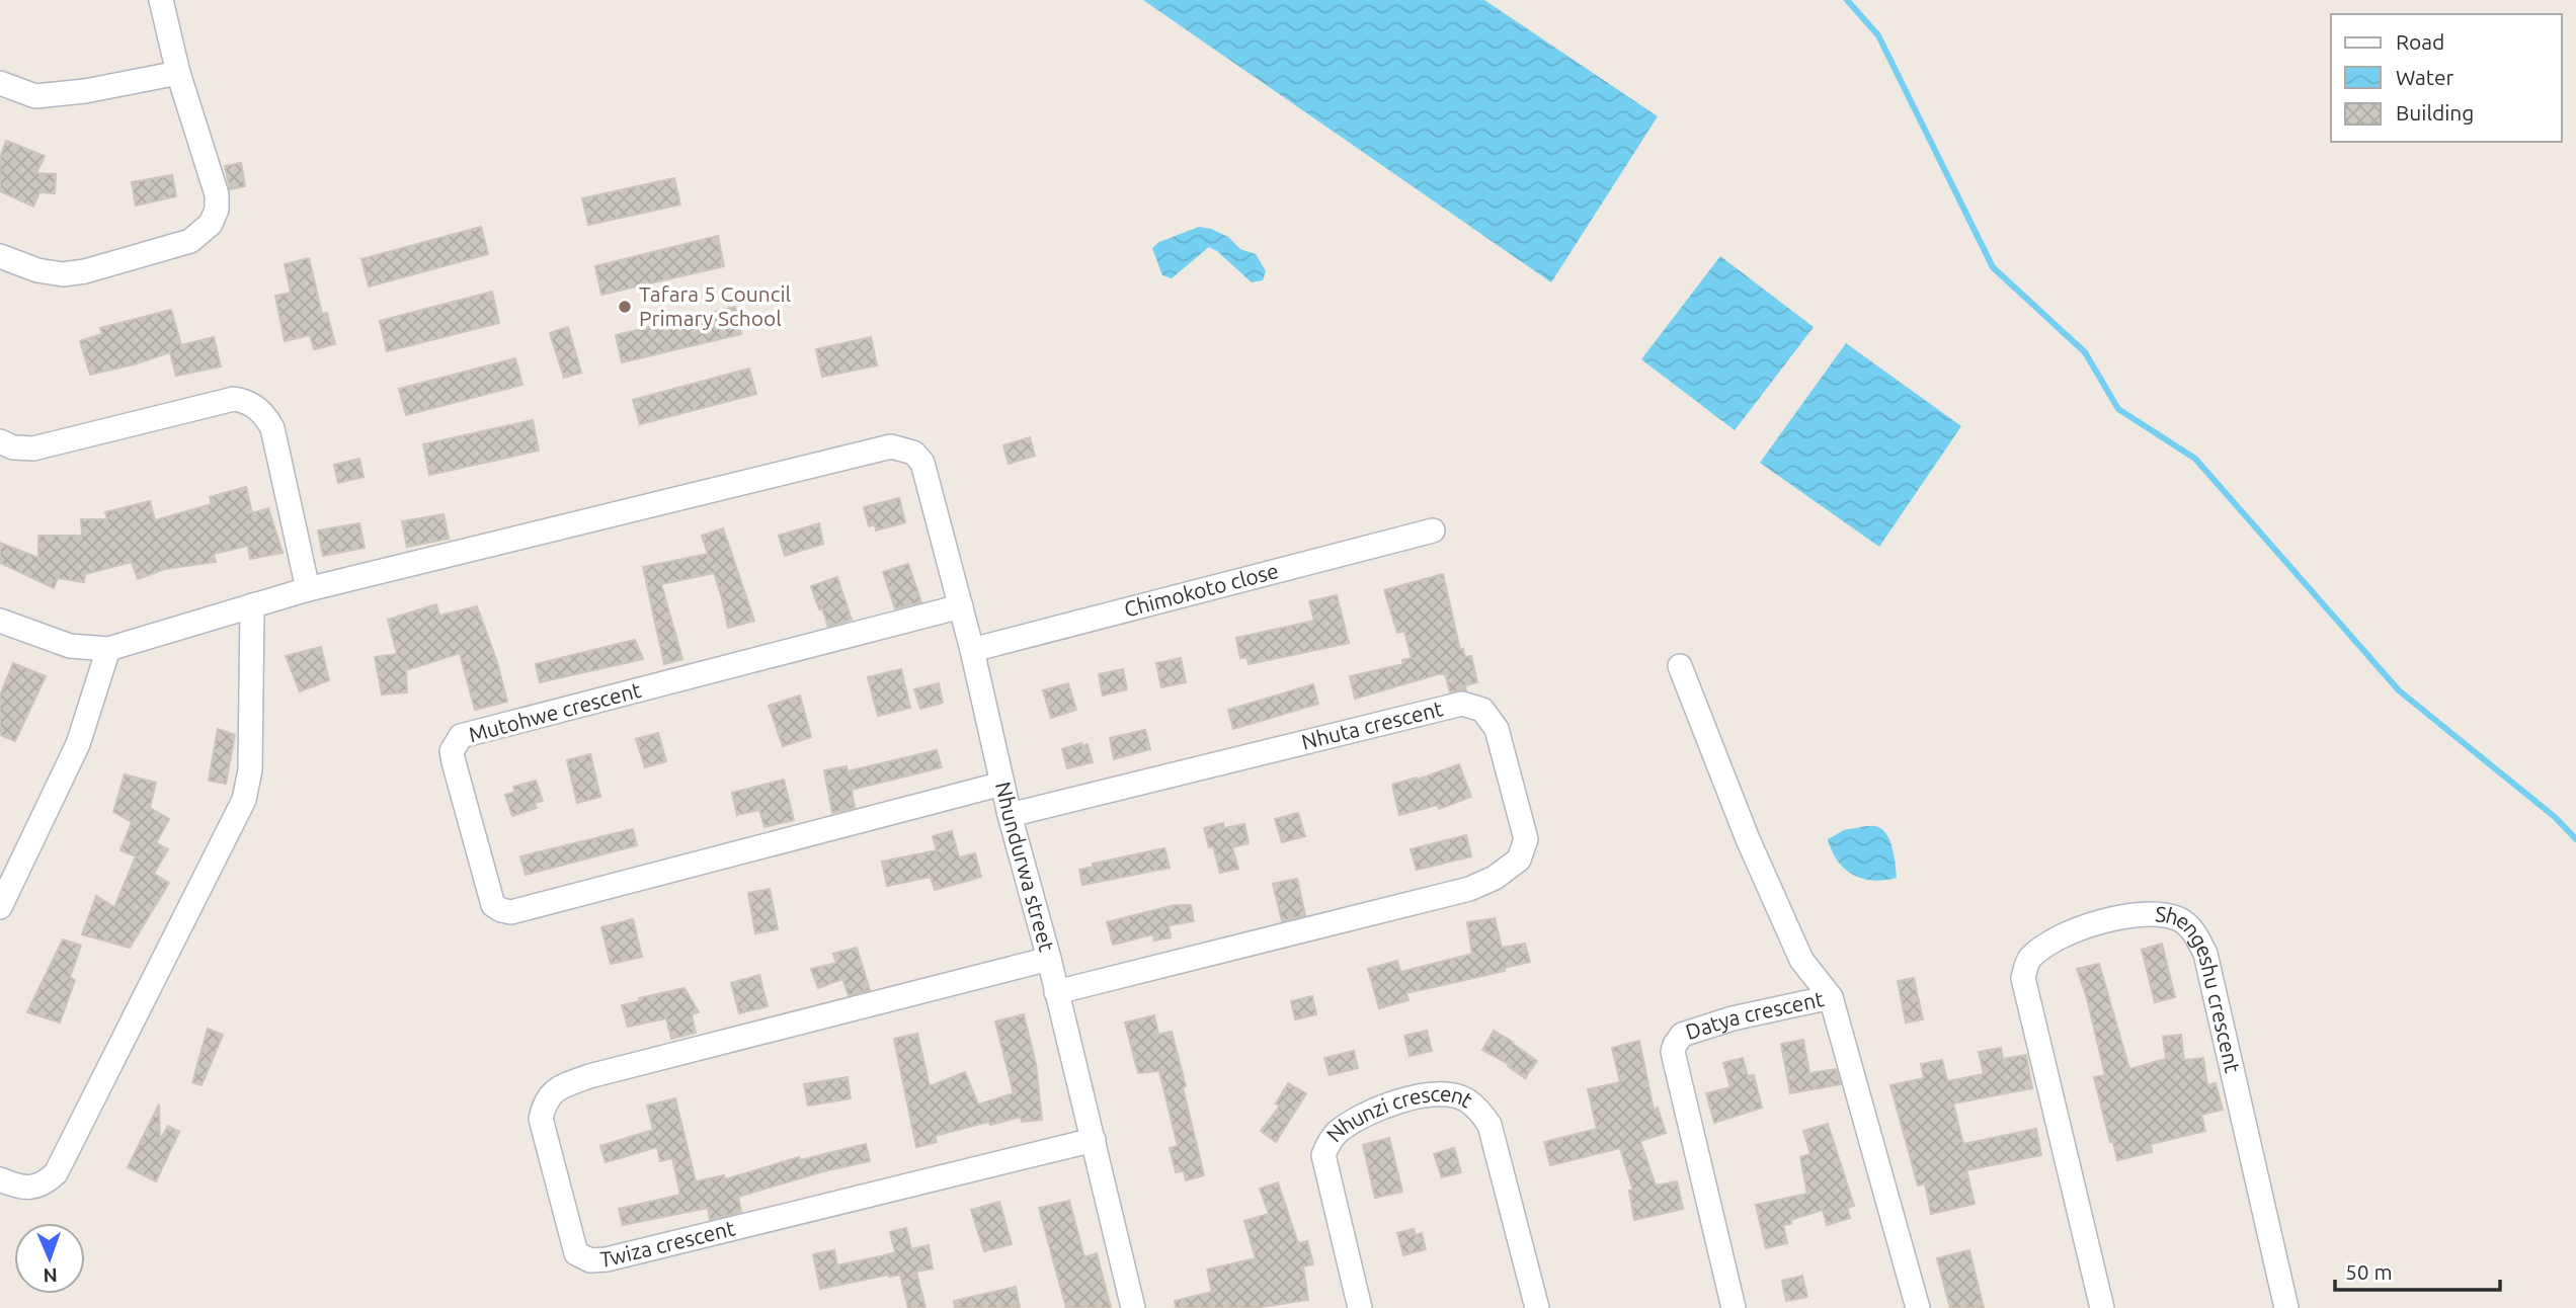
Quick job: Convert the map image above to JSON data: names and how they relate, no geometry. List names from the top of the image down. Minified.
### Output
{"streets":{"street":["Chimokoto close","Mutohwe crescent","Nhuta crescent","Nhundurwa street","Shengeshu crescent","Datya crescent","Nhunzi crescent","Twiza crescent"]},"crossings":[["Chimokoto close","Nhundurwa street"],["Mutohwe crescent","Nhundurwa street"],["Nhuta crescent","Nhundurwa street"],["Nhundurwa street","Twiza crescent"]],"places":["Tafara 5 Council Primary School"],"legend":["Road","Water","Building"],"scale_bar":"50 m","north":"bottom"}
